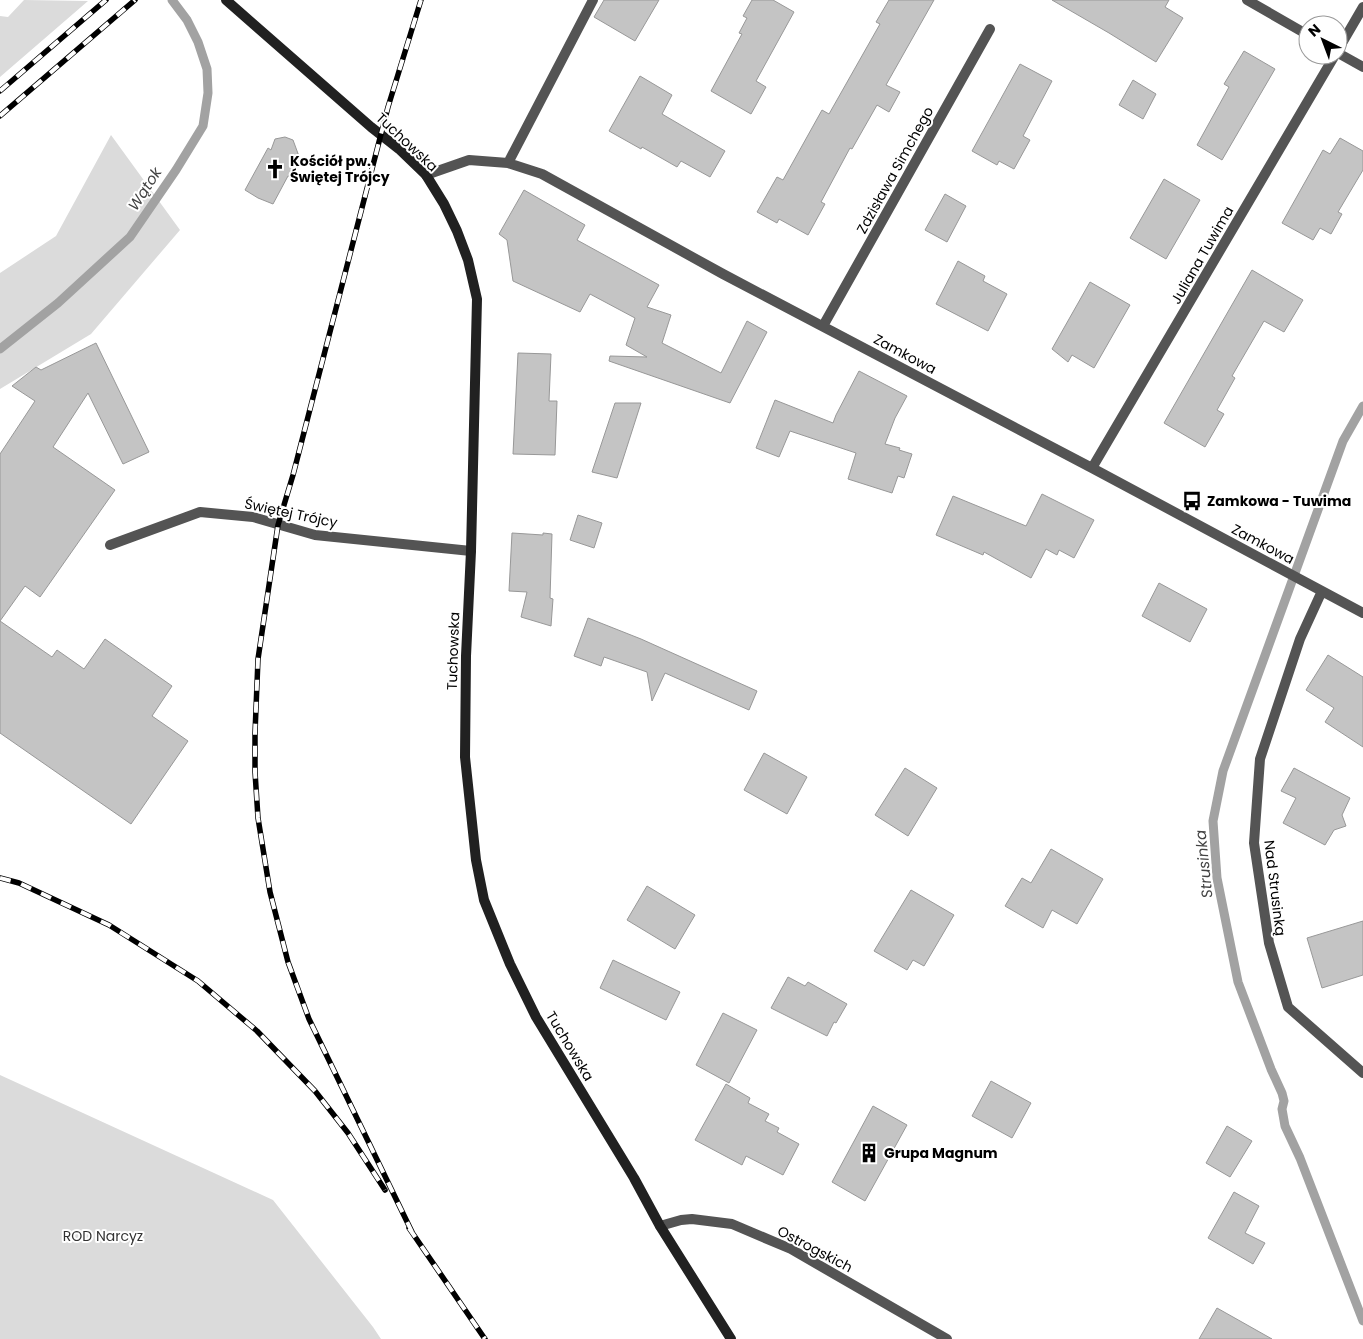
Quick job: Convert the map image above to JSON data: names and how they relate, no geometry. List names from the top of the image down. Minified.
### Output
{"streets":{"street":["Tuchowska","Zdzisława Simchego","Juliana Tuwima","Zamkowa","Świętej Trójcy","Nad Strusinką","Ostrogskich"]},"crossings":[["Tuchowska","Zamkowa"],["Tuchowska","Świętej Trójcy"],["Tuchowska","Ostrogskich"],["Zdzisława Simchego","Zamkowa"],["Juliana Tuwima","Zamkowa"],["Zamkowa","Nad Strusinką"]],"water":["Wątok","Strusinka"],"parks":["ROD Narcyz"],"places":{"church":["Kościół pw. Świętej Trójcy"],"bus stop":["Zamkowa - Tuwima"],"building":["Grupa Magnum"]},"north":"top left"}
